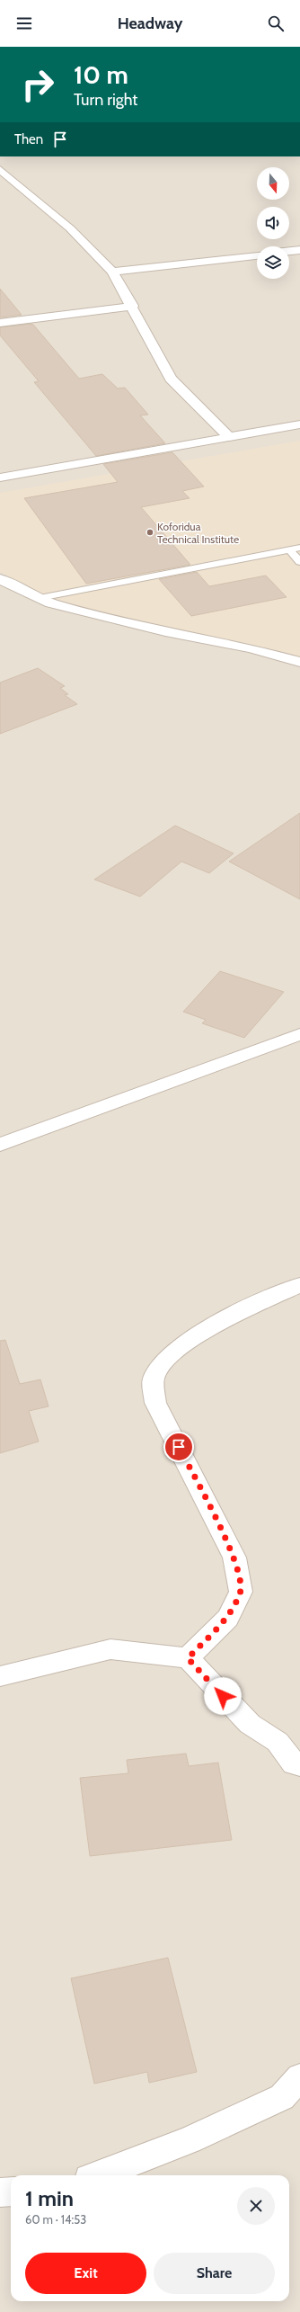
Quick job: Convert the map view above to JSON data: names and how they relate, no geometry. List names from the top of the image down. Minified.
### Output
{"places":["Koforidua Technical Institute"],"north":"bottom","page":{"header":"Headway","turn":["10 m","Turn right"],"then":"Then","heading":["1 min","60 m · 14:53"],"buttons":["Exit","Share"]}}
